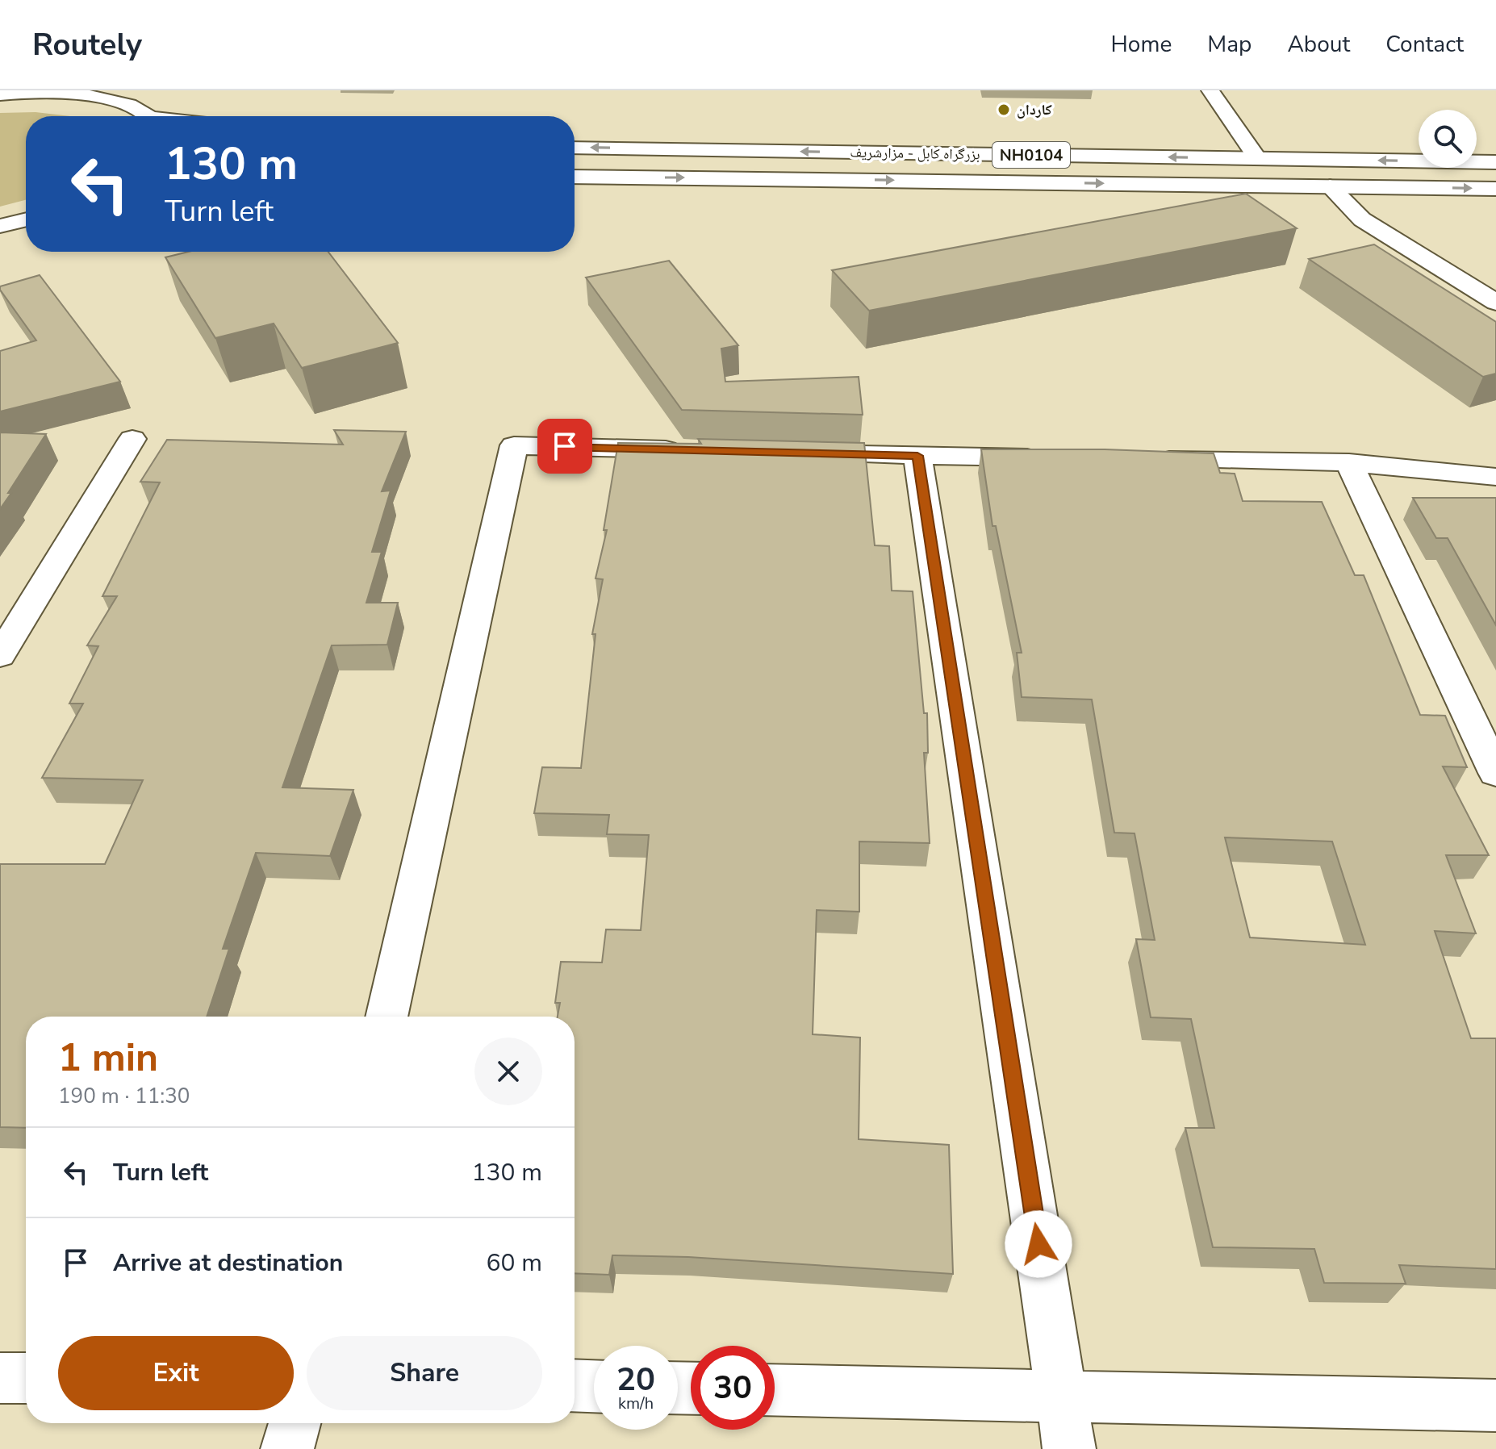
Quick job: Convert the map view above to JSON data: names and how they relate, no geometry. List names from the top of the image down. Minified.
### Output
{"streets":{"main road":["بزرگراه کابل - مزارشریف","NH0104"]},"places":["کاردان"],"page":{"header":"Routely","nav":["Home","Map","About","Contact"],"turn":["130 m","Turn left"],"heading":["1 min","190 m · 11:30"],"list":[{"name":"Turn left","value":"130 m"},{"name":"Arrive at destination","value":"60 m"}],"buttons":["Exit","Share"],"speed":"20 km/h","limit":"30"}}
